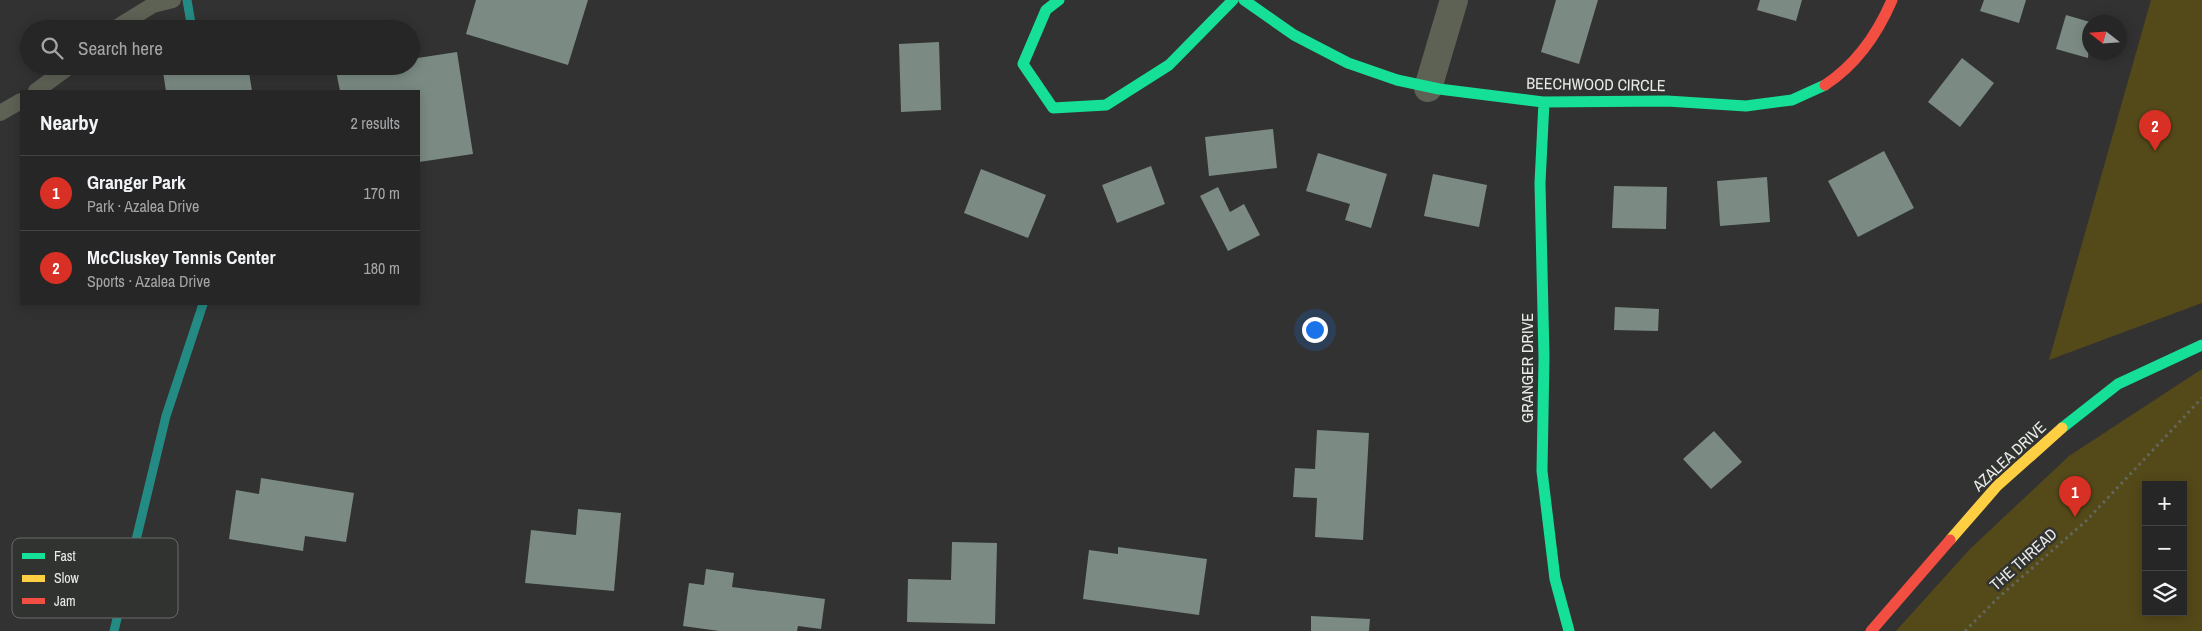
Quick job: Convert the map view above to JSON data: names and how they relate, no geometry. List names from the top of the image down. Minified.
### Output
{"streets":{"street":["BEECHWOOD CIRCLE","GRANGER DRIVE","AZALEA DRIVE"],"path":["THE THREAD"]},"crossings":[["BEECHWOOD CIRCLE","GRANGER DRIVE"]],"legend":["Fast","Slow","Jam"],"north":"left","page":{"search":"Search here","heading":["Nearby","2 results"],"pins":["2","1"],"list":[{"mark":"1","name":"Granger Park","note":"Park · Azalea Drive","value":"170 m"},{"mark":"2","name":"McCluskey Tennis Center","note":"Sports · Azalea Drive","value":"180 m"}],"map_buttons":["+","−"]}}
